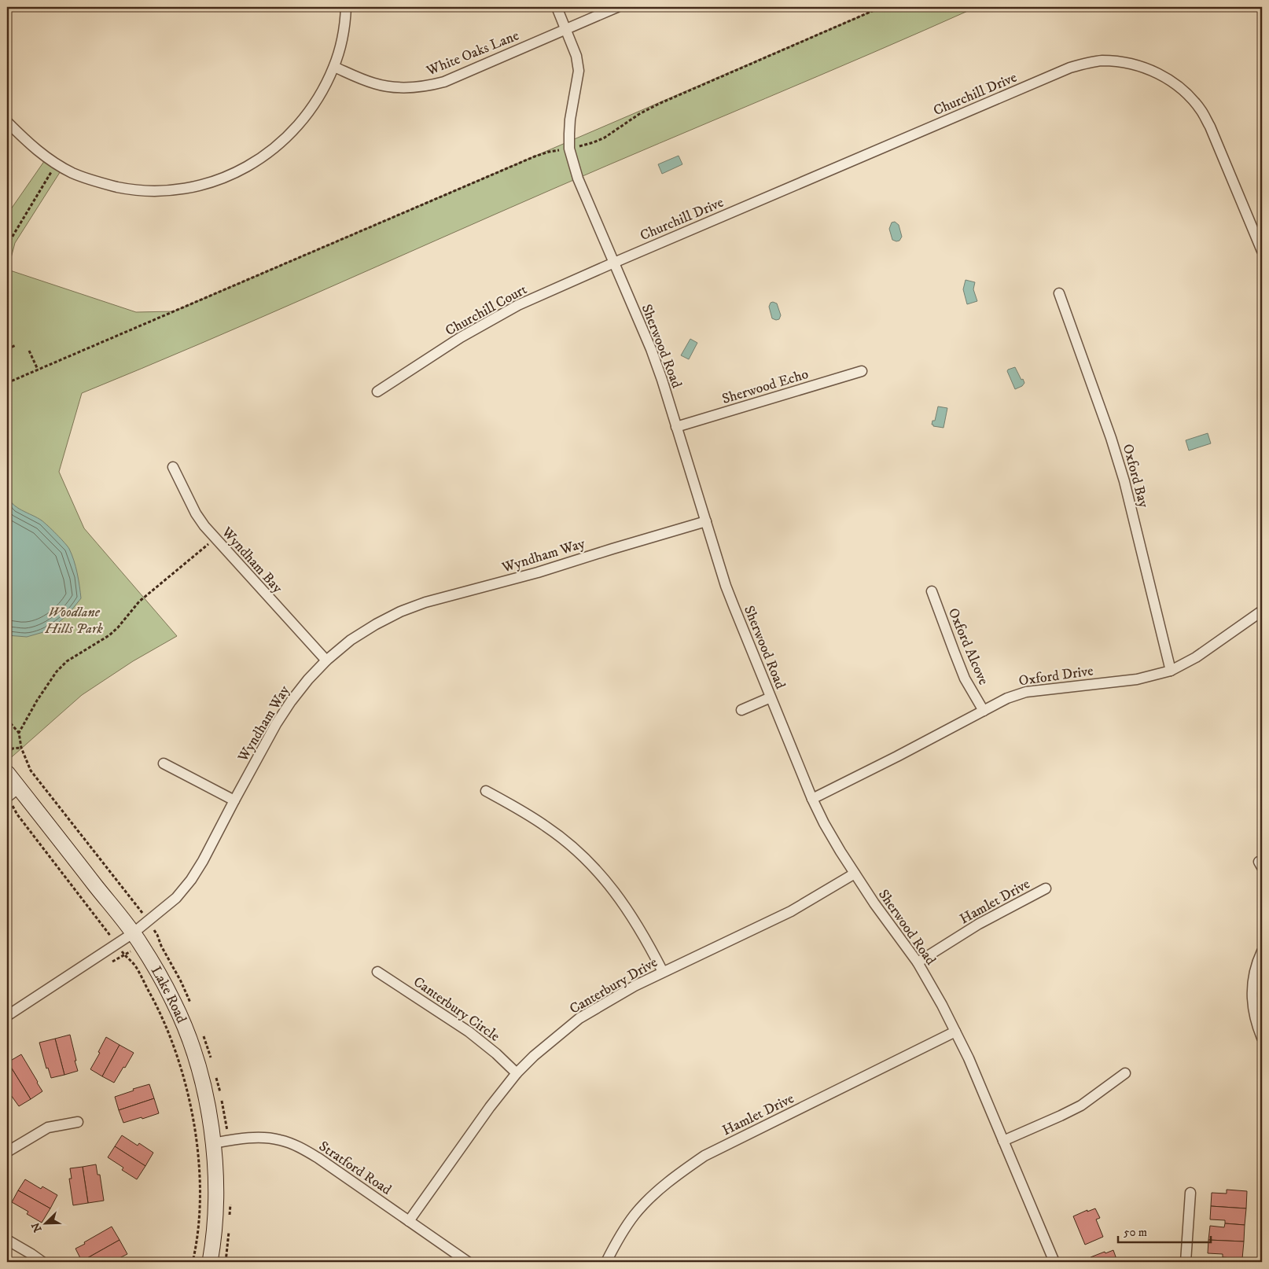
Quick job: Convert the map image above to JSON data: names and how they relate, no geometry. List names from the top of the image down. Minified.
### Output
{"streets":{"street":["White Oaks Lane","Churchill Drive","Churchill Court","Sherwood Road","Sherwood Echo","Oxford Bay","Wyndham Way","Wyndham Bay","Oxford Alcove","Oxford Drive","Hamlet Drive","Canterbury Drive","Lake Road","Canterbury Circle","Stratford Road"]},"crossings":[["White Oaks Lane","Sherwood Road"],["Churchill Drive","Churchill Court"],["Churchill Drive","Sherwood Road"],["Churchill Court","Sherwood Road"],["Sherwood Road","Sherwood Echo"],["Sherwood Road","Wyndham Way"],["Sherwood Road","Oxford Drive"],["Sherwood Road","Hamlet Drive"],["Sherwood Road","Canterbury Drive"],["Oxford Bay","Oxford Drive"],["Wyndham Way","Wyndham Bay"],["Wyndham Way","Lake Road"],["Oxford Alcove","Oxford Drive"],["Canterbury Drive","Canterbury Circle"],["Canterbury Drive","Stratford Road"],["Lake Road","Stratford Road"]],"parks":["Woodlane Hills Park"],"scale_bar":"50 m","north":"bottom left"}
